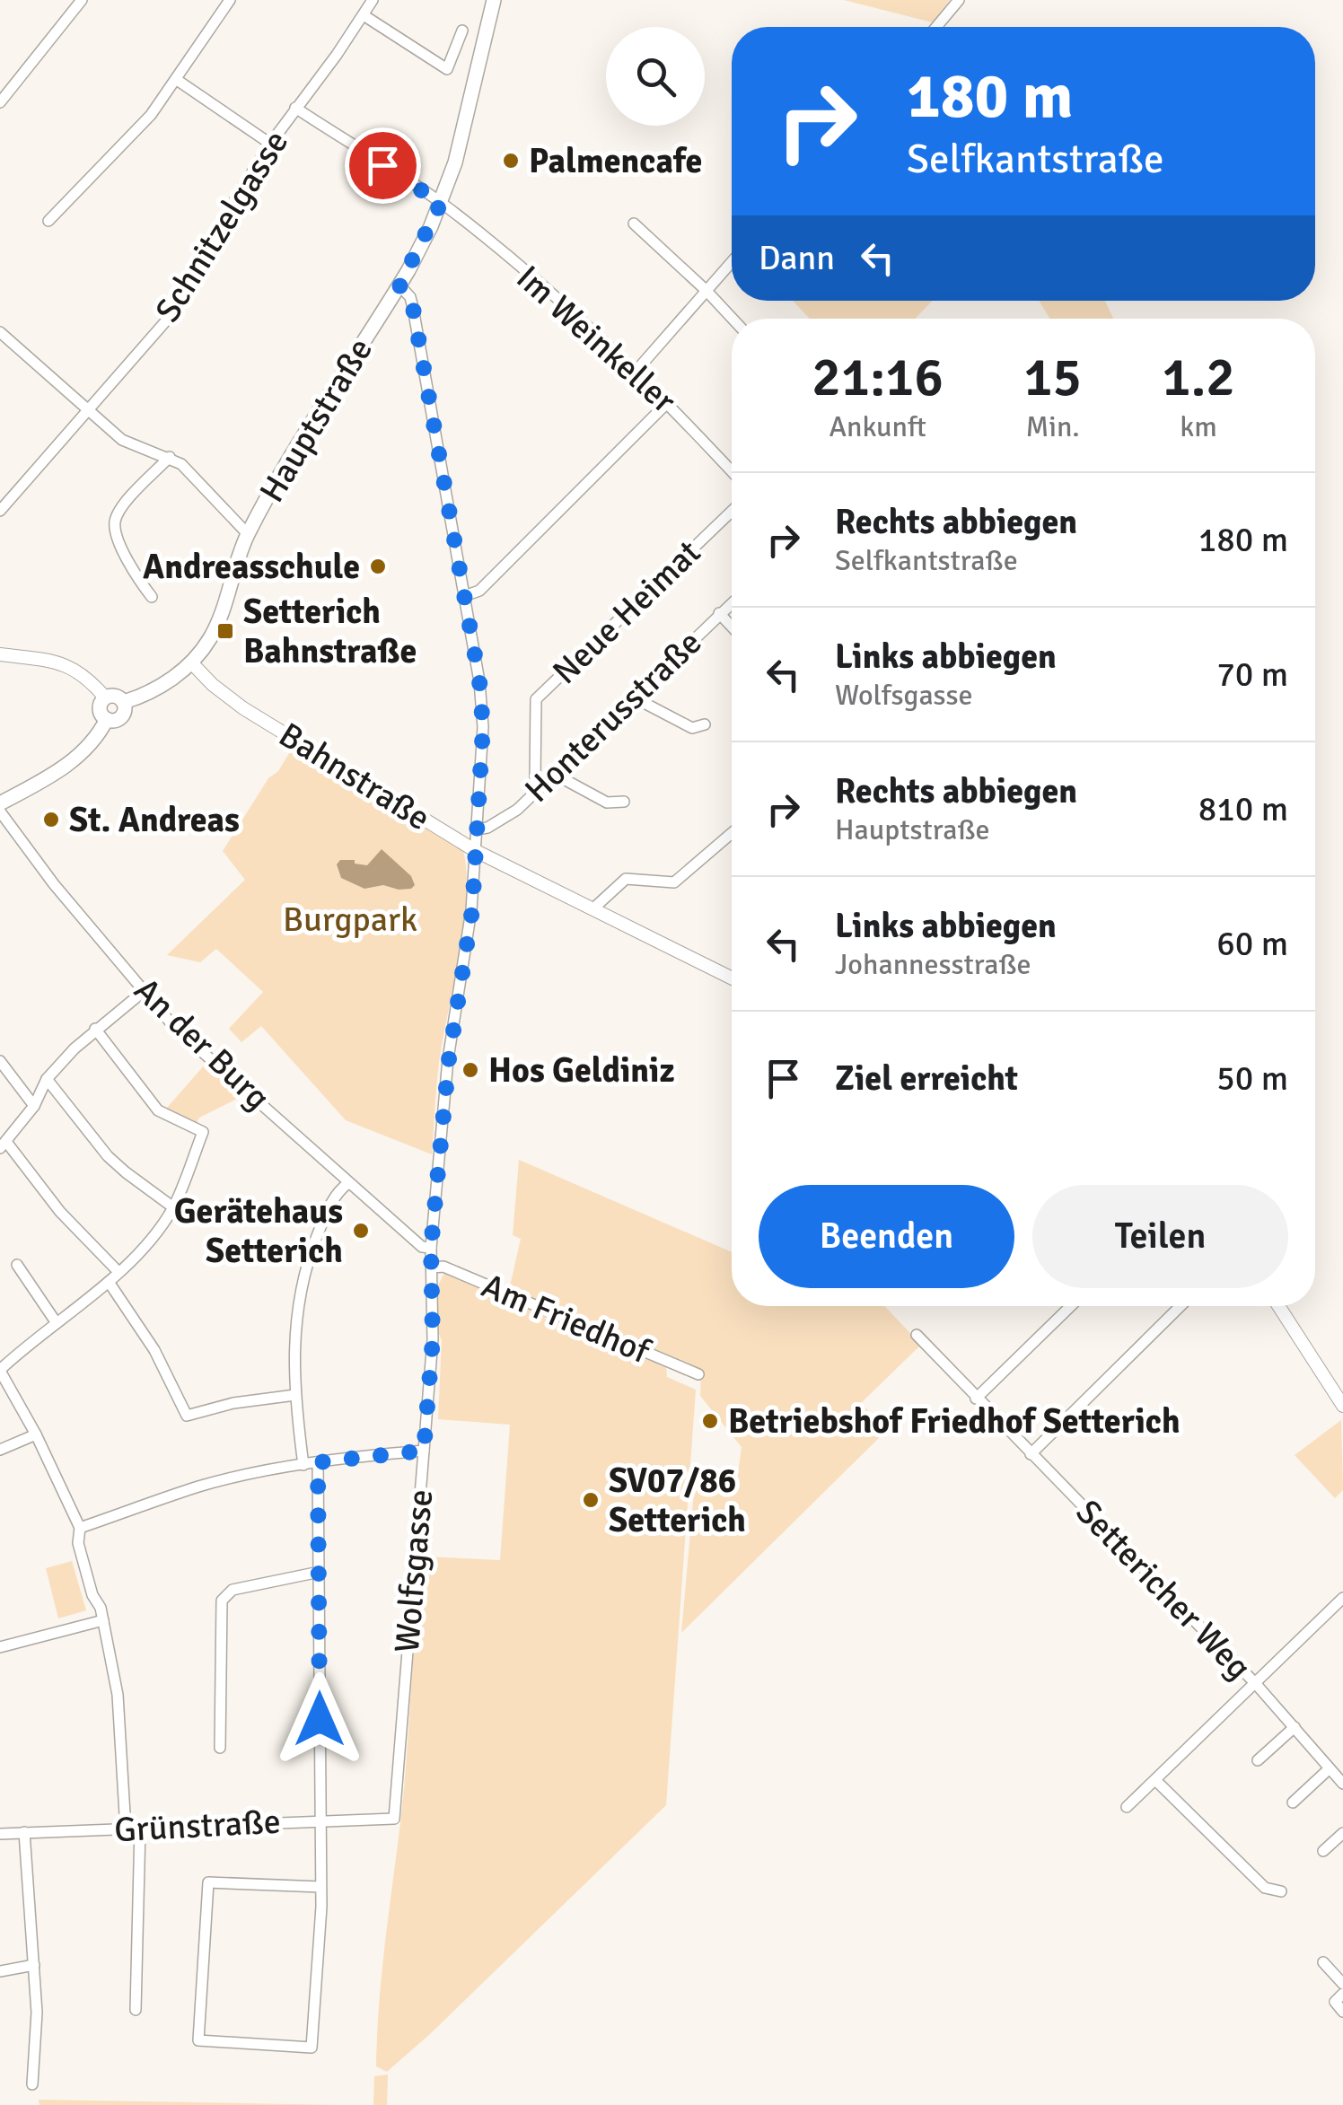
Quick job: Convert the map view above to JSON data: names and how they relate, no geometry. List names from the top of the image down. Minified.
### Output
{"streets":{"main road":["Hauptstraße"],"street":["Schnitzelgasse","Im Weinkeller","Neue Heimat","Honterusstraße","Bahnstraße","An der Burg","Am Friedhof","Wolfsgasse","Settericher Weg","Grünstraße"]},"crossings":[["Schnitzelgasse","Im Weinkeller"],["Im Weinkeller","Hauptstraße"],["Hauptstraße","Bahnstraße"],["Hauptstraße","Wolfsgasse"],["Neue Heimat","Honterusstraße"],["Honterusstraße","Wolfsgasse"],["Bahnstraße","Wolfsgasse"],["An der Burg","Wolfsgasse"],["Am Friedhof","Wolfsgasse"],["Wolfsgasse","Grünstraße"]],"parks":["Burgpark"],"places":{"other":["Palmencafe","Andreasschule","St. Andreas","Hos Geldiniz","Gerätehaus Setterich","Betriebshof Friedhof Setterich","SV07/86 Setterich"],"transit":["Setterich Bahnstraße"]},"page":{"turn":["180 m","Selfkantstraße"],"then":"Dann","eta":["21:16","Ankunft","15","Min.","1.2","km"],"list":[{"name":"Rechts abbiegen","note":"Selfkantstraße","value":"180 m"},{"name":"Links abbiegen","note":"Wolfsgasse","value":"70 m"},{"name":"Rechts abbiegen","note":"Hauptstraße","value":"810 m"},{"name":"Links abbiegen","note":"Johannesstraße","value":"60 m"},{"name":"Ziel erreicht","value":"50 m"}],"buttons":["Beenden","Teilen"]}}
